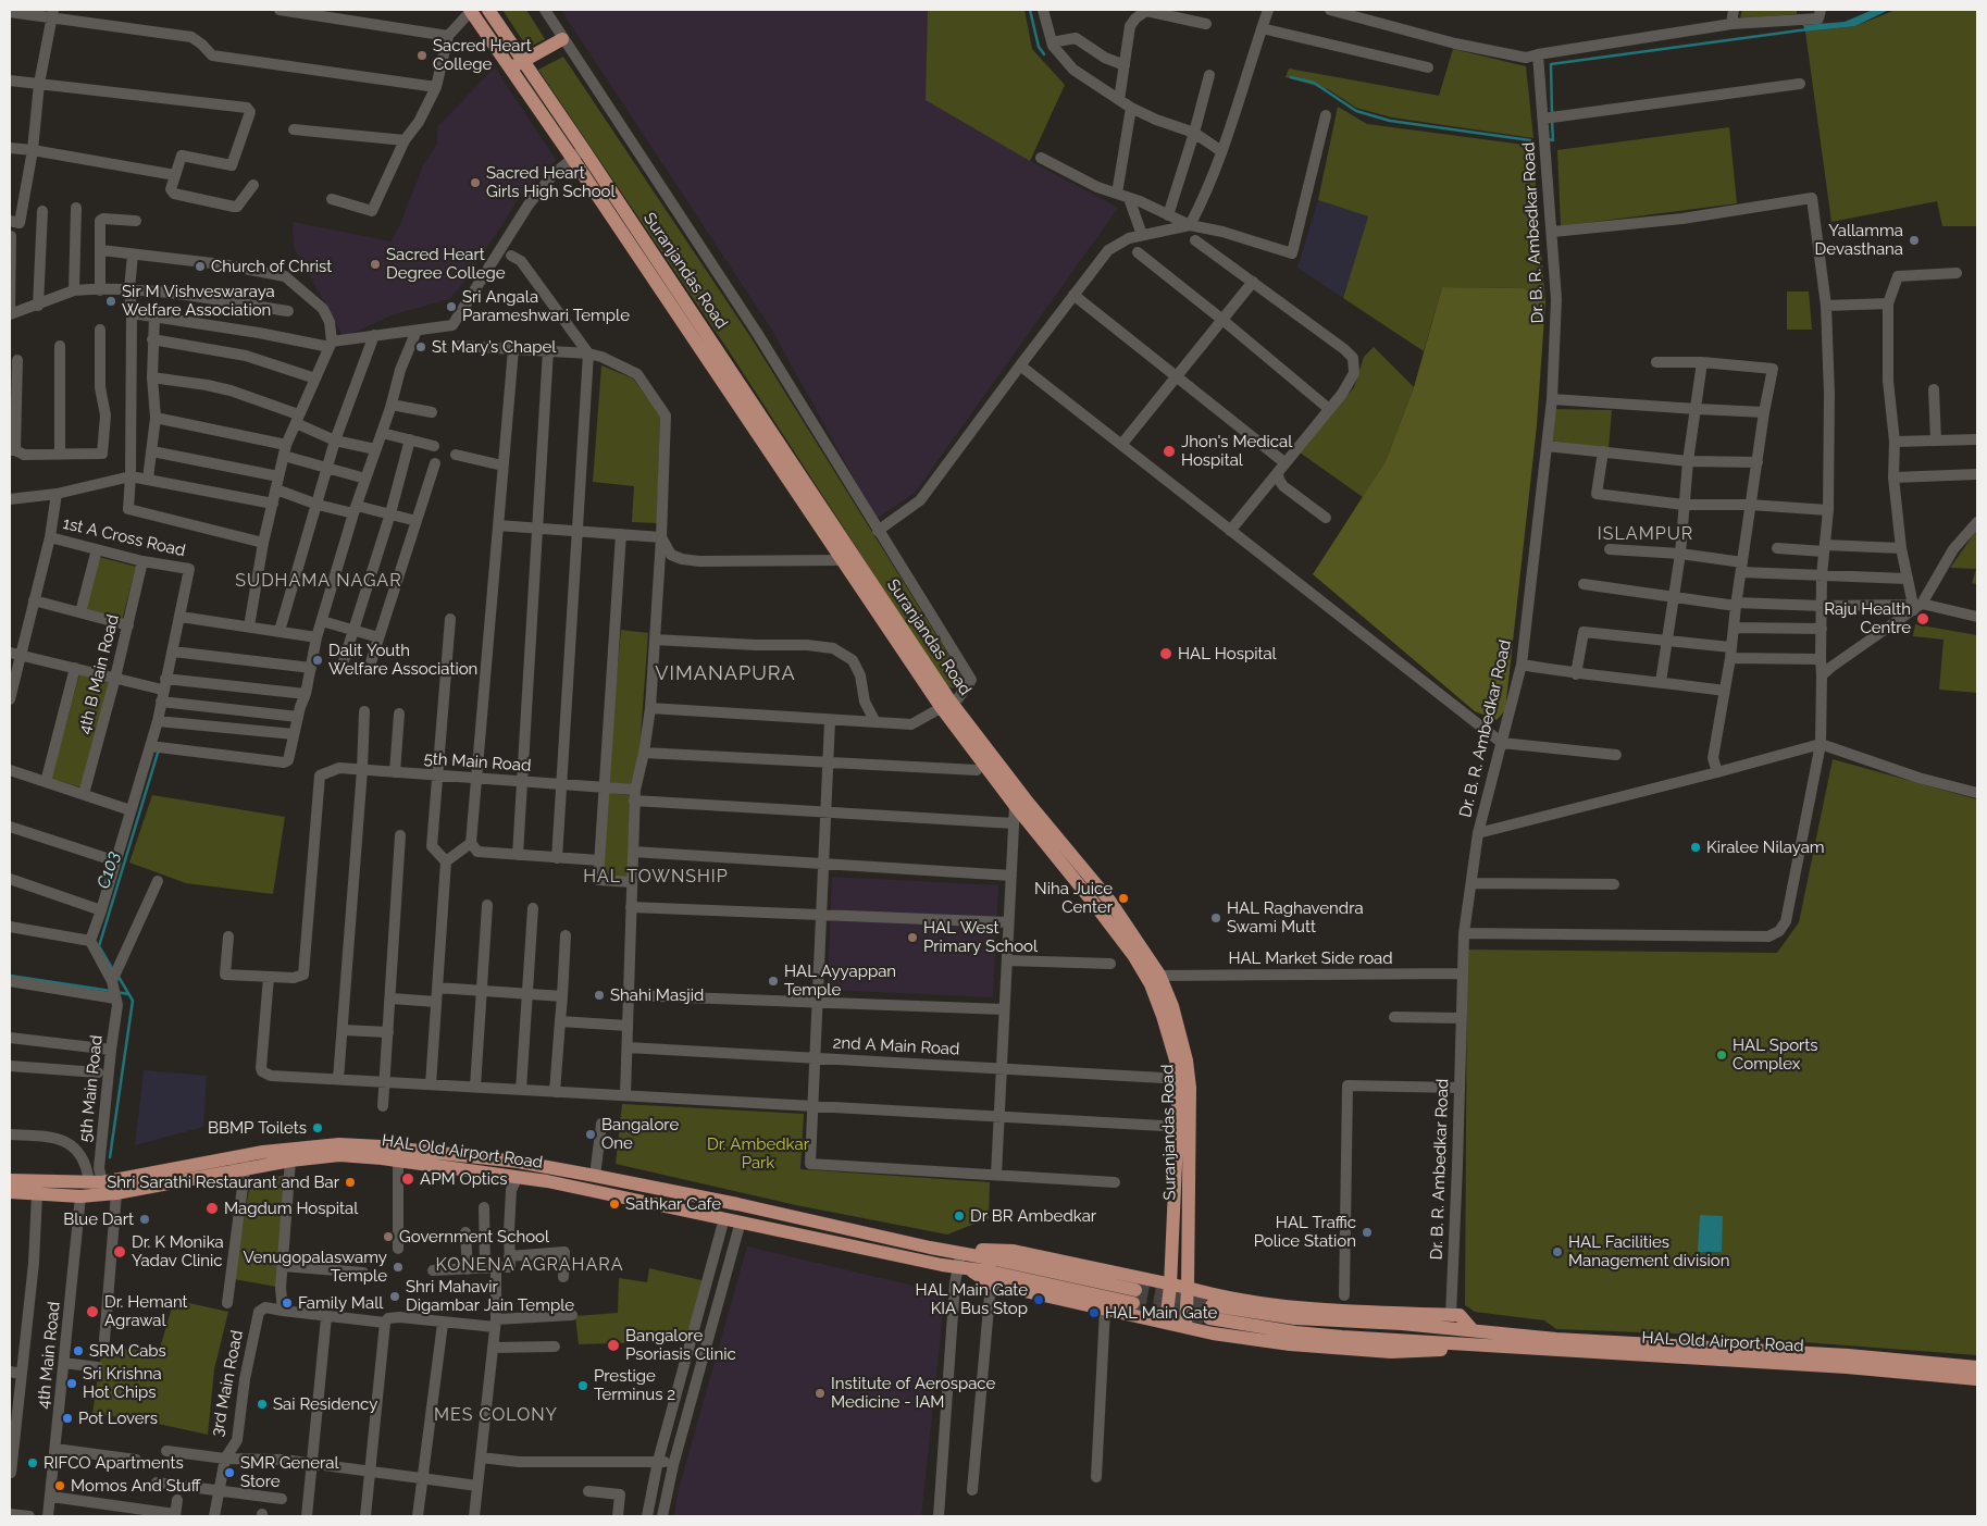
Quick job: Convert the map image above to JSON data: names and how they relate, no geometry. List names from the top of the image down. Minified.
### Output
{"streets":{"main road":["Suranjandas Road","HAL Old Airport Road"],"street":["Dr. B. R. Ambedkar Road","1st A Cross Road","4th B Main Road","5th Main Road","HAL Market Side road","2nd A Main Road","4th Main Road","3rd Main Road"]},"crossings":[["Dr. B. R. Ambedkar Road","HAL Market Side road"],["Suranjandas Road","HAL Market Side road"],["1st A Cross Road","4th B Main Road"],["5th Main Road","HAL Old Airport Road"],["HAL Old Airport Road","4th Main Road"]],"districts":["ISLAMPUR","SUDHAMA NAGAR","VIMANAPURA","HAL TOWNSHIP","KONENA AGRAHARA","MES COLONY"],"water":["C103"],"parks":["Dr. Ambedkar Park"],"places":["Sacred Heart College","Sacred Heart Girls High School","Yallamma Devasthana","Sacred Heart Degree College","Church of Christ","Sir M Vishveswaraya Welfare Association","Sri Angala Parameshwari Temple","St Mary’s Chapel","Jhon's Medical Hospital","Raju Health Centre","HAL Hospital","Dalit Youth Welfare Association","Kiralee Nilayam","Niha Juice Center","HAL Raghavendra Swami Mutt","HAL West Primary School","HAL Ayyappan Temple","Shahi Masjid","HAL Sports Complex","BBMP Toilets","Bangalore One","APM Optics","Shri Sarathi Restaurant and Bar","Sathkar Cafe","Magdum Hospital","Dr BR Ambedkar","Blue Dart","HAL Traffic Police Station","Government School","Dr. K Monika Yadav Clinic","HAL Facilities Management division","Venugopalaswamy Temple","Shri Mahavir Digambar Jain Temple","HAL Main Gate KIA Bus Stop","Family Mall","Dr. Hemant Agrawal","HAL Main Gate","Bangalore Psoriasis Clinic","SRM Cabs","Sri Krishna Hot Chips","Prestige Terminus 2","Institute of Aerospace Medicine - IAM","Sai Residency","Pot Lovers","RIFCO Apartments","SMR General Store","Momos And Stuff"]}
